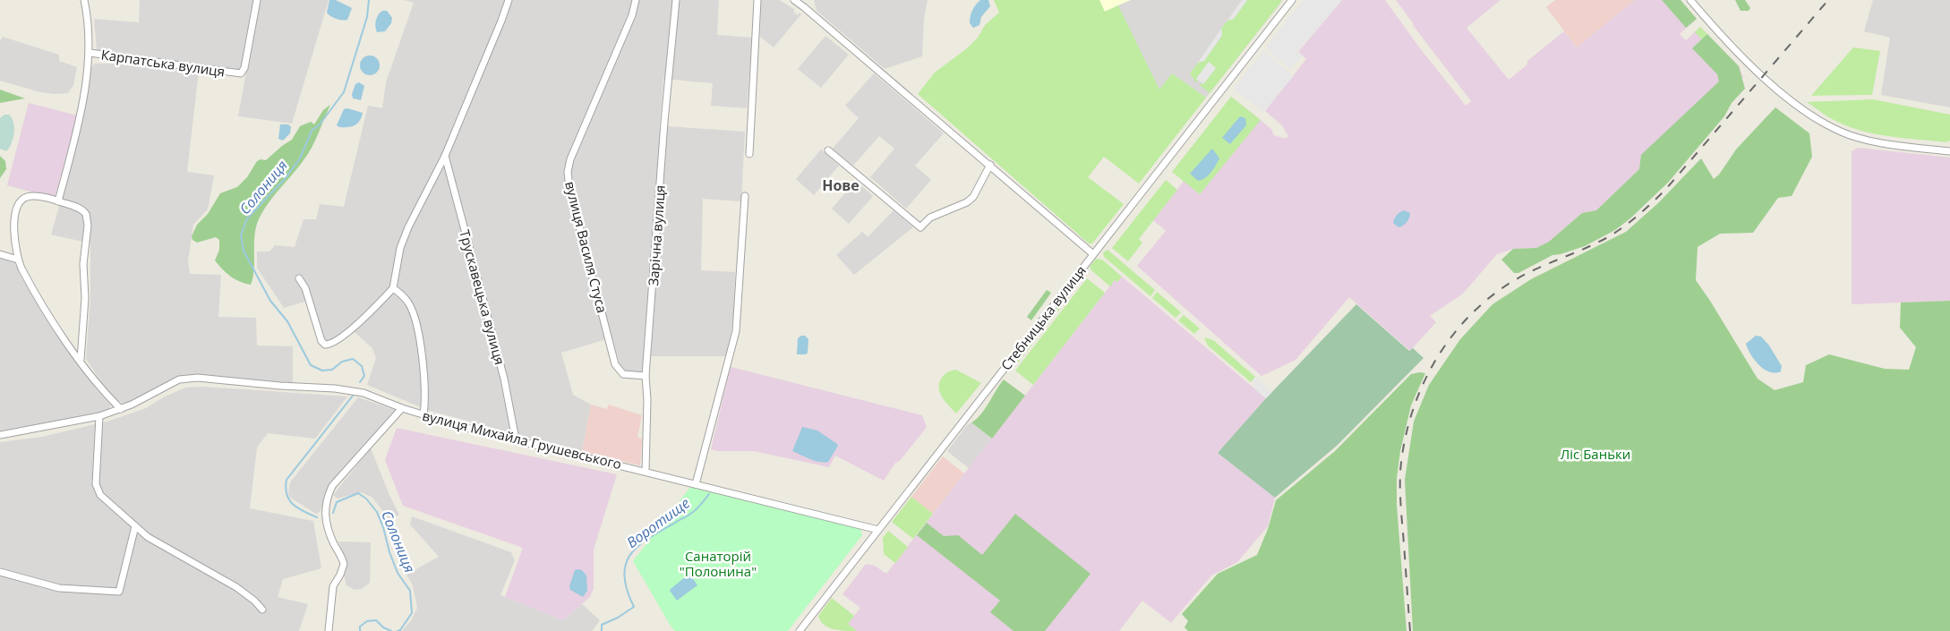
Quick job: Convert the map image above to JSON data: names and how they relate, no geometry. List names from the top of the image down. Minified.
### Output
{"streets":{"street":["Карпатська вулиця","Зарічна вулиця","вулиця Василя Стуса","Трускавецька вулиця","Стебницька вулиця","вулиця Михайла Грушевського"]},"crossings":[["Зарічна вулиця","вулиця Василя Стуса"],["Зарічна вулиця","вулиця Михайла Грушевського"],["Трускавецька вулиця","вулиця Михайла Грушевського"],["Стебницька вулиця","вулиця Михайла Грушевського"]],"districts":["Нове"],"water":["Солониця","Воротище"],"parks":["Ліс Баньки","Санаторій \"Полонина\""]}
